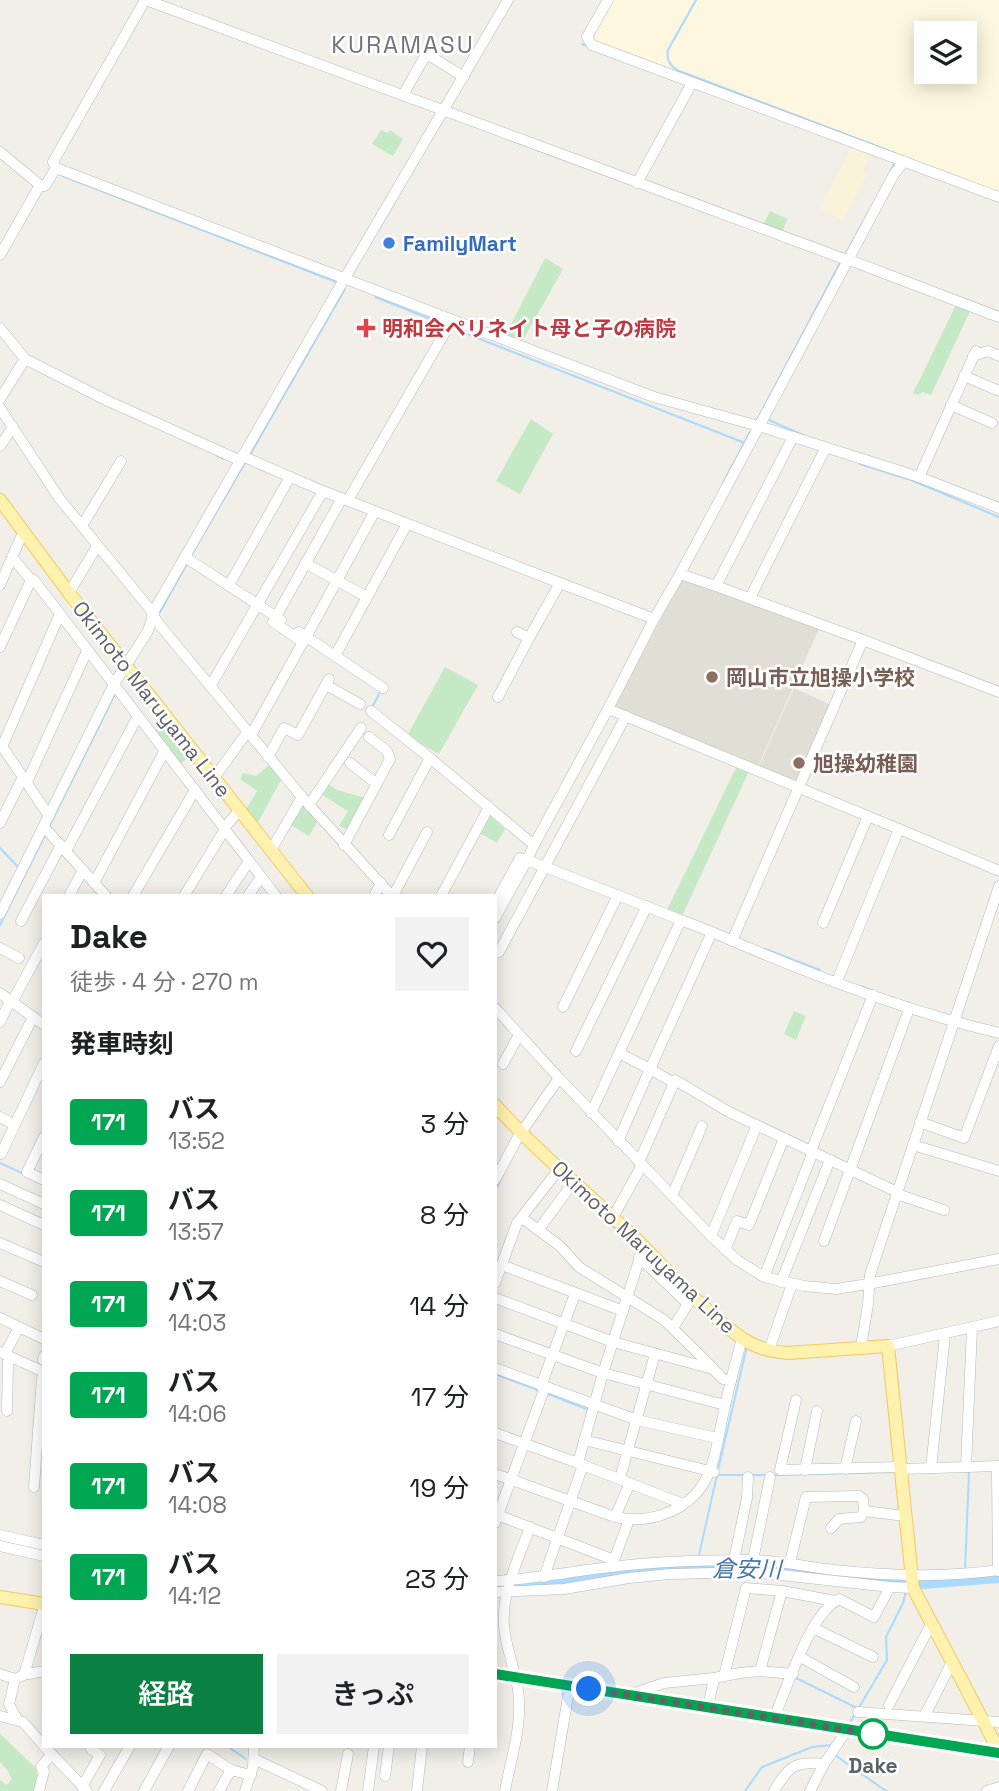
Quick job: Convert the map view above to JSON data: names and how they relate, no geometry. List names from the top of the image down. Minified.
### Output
{"streets":{"main road":["Okimoto Maruyama Line"]},"districts":["KURAMASU"],"water":["倉安川"],"places":{"other":["FamilyMart","岡山市立旭操小学校","旭操幼稚園","Dake"],"health":["明和会ペリネイト母と子の病院"]},"lines":["bus line 171"],"page":{"heading":[["Dake","徒歩 · 4 分 · 270 m"],"発車時刻"],"list":[{"mark":"171","name":"バス","note":"13:52","value":"3 分"},{"mark":"171","name":"バス","note":"13:57","value":"8 分"},{"mark":"171","name":"バス","note":"14:03","value":"14 分"},{"mark":"171","name":"バス","note":"14:06","value":"17 分"},{"mark":"171","name":"バス","note":"14:08","value":"19 分"},{"mark":"171","name":"バス","note":"14:12","value":"23 分"}],"buttons":["経路","きっぷ"]}}
